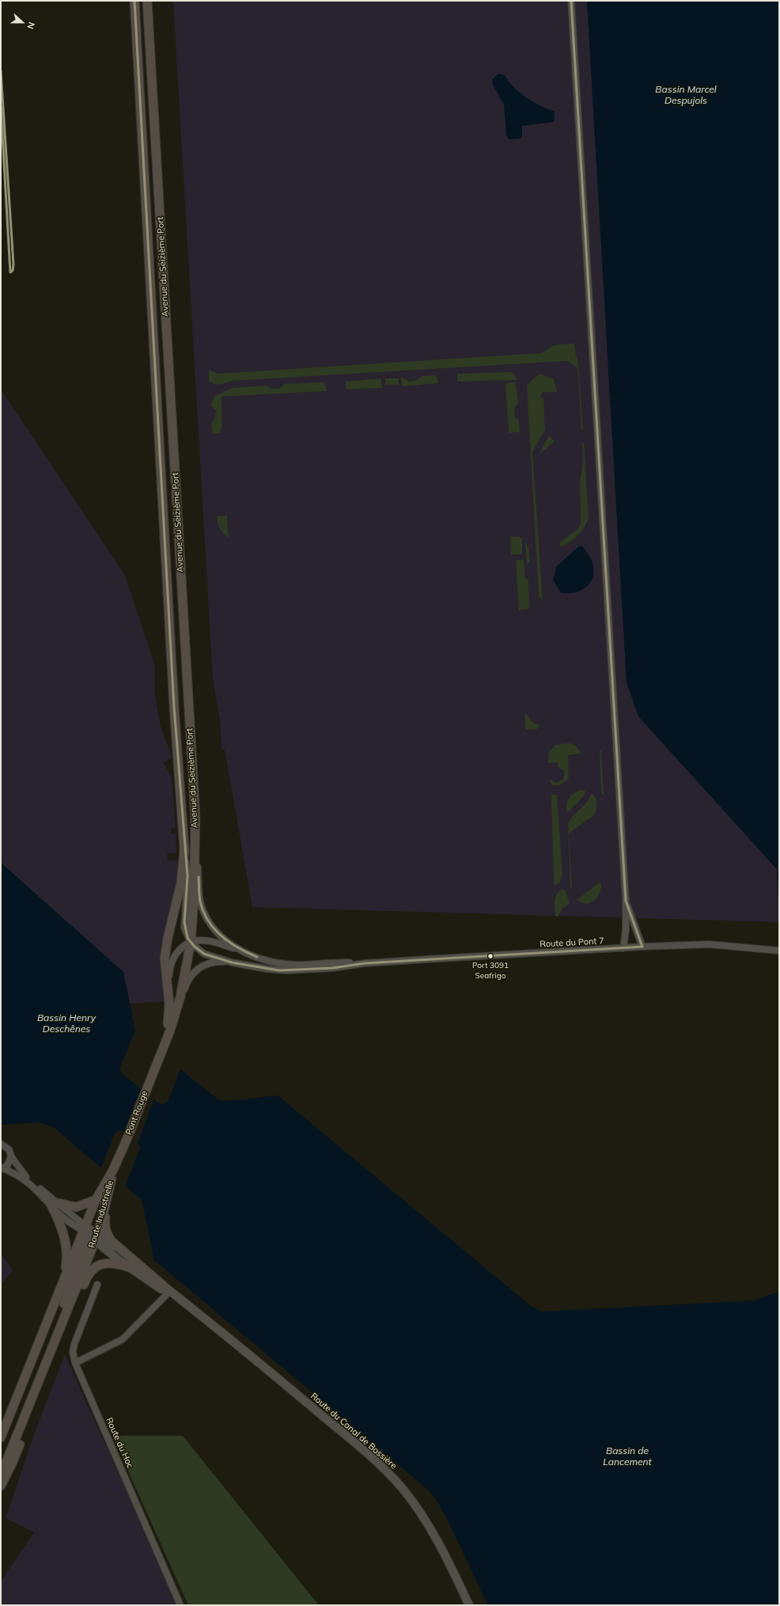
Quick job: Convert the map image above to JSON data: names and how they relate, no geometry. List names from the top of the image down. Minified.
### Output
{"streets":{"main road":["Avenue du Seizième Port","Pont Rouge","Route Industrielle"],"street":["Route du Pont 7","Route du Canal de Bossière","Route du Hoc"]},"crossings":[["Avenue du Seizième Port","Pont Rouge"],["Pont Rouge","Route Industrielle"],["Route Industrielle","Route du Canal de Bossière"]],"water":["Bassin Marcel Despujols","Bassin Henry Deschênes","Bassin de Lancement"],"places":["Port 3091 Seafrigo"],"north":"right"}
